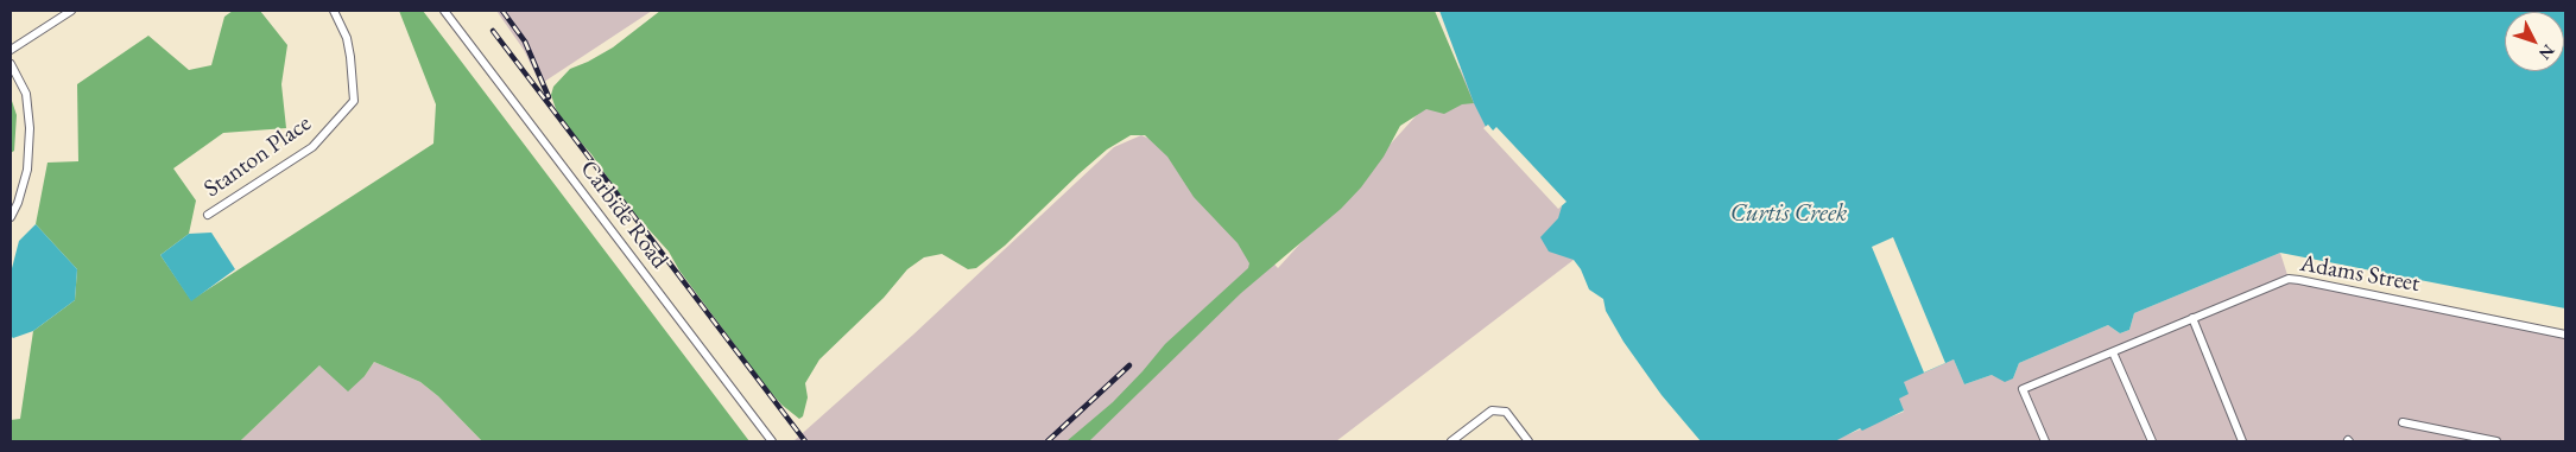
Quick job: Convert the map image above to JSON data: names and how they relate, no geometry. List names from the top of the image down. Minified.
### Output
{"streets":{"street":["Stanton Place","Carbide Road","Adams Street"]},"water":["Curtis Creek"],"north":"bottom right"}
